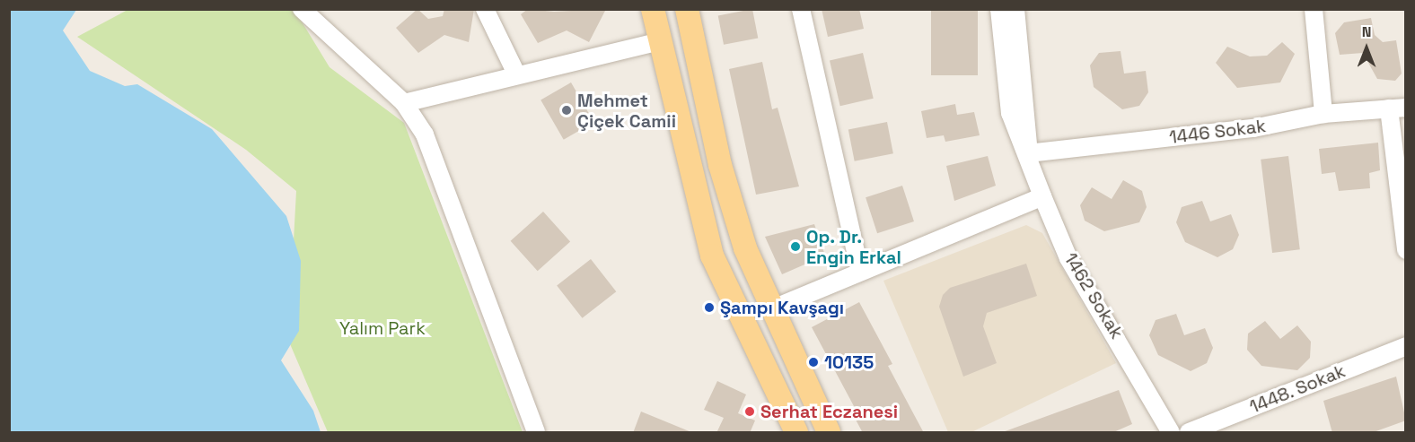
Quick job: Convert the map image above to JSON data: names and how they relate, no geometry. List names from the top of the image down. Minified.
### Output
{"streets":{"street":["1446 Sokak","1462 Sokak","1448. Sokak"]},"crossings":[["1446 Sokak","1462 Sokak"]],"parks":["Yalım Park"],"places":["Mehmet Çiçek Camii","Op. Dr. Engin Erkal","Şampı Kavşagı","10135","Serhat Eczanesi"],"north":"top"}
